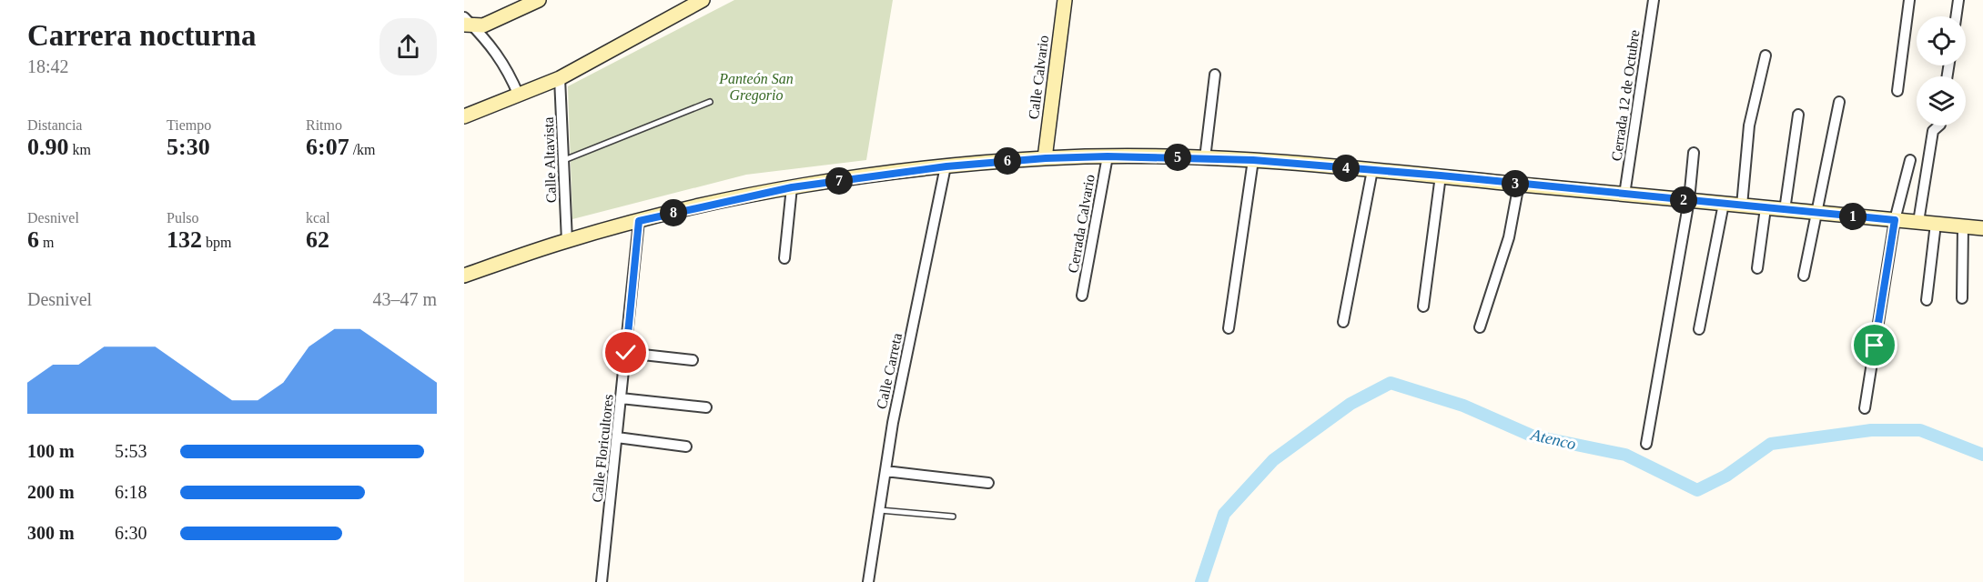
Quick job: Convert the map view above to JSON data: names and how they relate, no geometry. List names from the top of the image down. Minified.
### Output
{"streets":{"main road":["Calle Calvario"],"street":["Cerrada 12 de Octubre","Calle Altavista","Cerrada Calvario","Calle Carreta","Calle Floricultores"]},"water":["Atenco"],"parks":["Panteón San Gregorio"],"page":{"heading":["Carrera nocturna","18:42"],"stats":[["Distancia","0.90 km"],["Tiempo","5:30"],["Ritmo","6:07 /km"],["Desnivel","6 m"],["Pulso","132 bpm"],["kcal","62"]],"pins":["5","6","4","7","3","2","8","1"],"chart":["Desnivel","43–47 m"],"list":[{"name":"100 m","note":"5:53"},{"name":"200 m","note":"6:18"},{"name":"300 m","note":"6:30"}]}}
